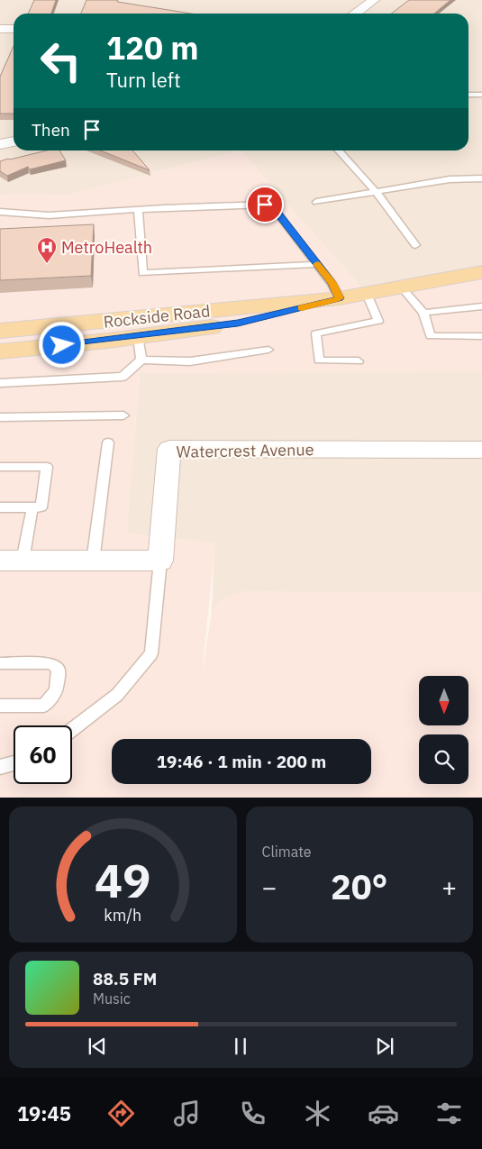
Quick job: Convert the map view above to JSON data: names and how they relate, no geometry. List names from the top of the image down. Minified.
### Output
{"streets":{"main road":["Rockside Road"],"street":["Watercrest Avenue"]},"places":{"hospital":["MetroHealth"]},"north":"bottom","page":{"turn":["120 m","Turn left"],"then":"Then","limit":"60","trip":"19:46 · 1 min · 200 m","tile":"Climate","heat":["−","20°","+"],"song":["88.5 FM","Music"],"tabs":"19:45","gauge":["49","km/h"]}}
